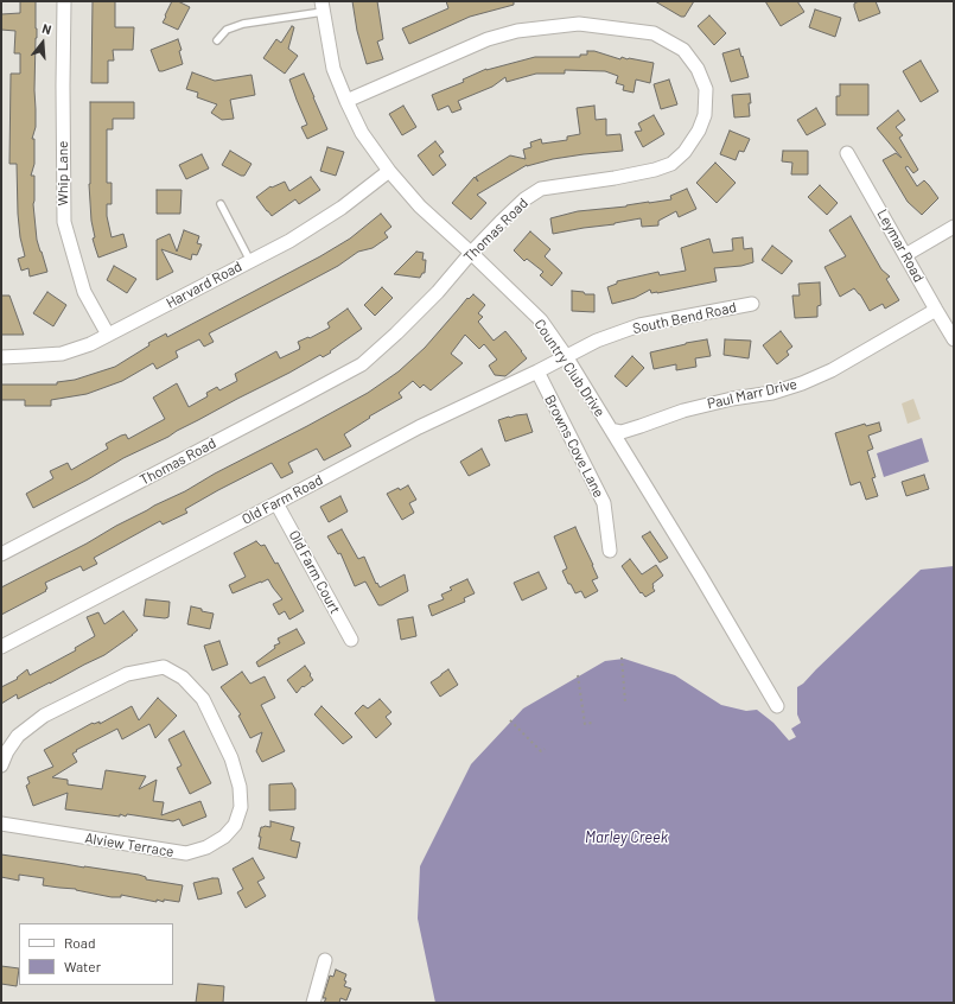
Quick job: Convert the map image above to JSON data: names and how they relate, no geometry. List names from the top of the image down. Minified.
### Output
{"streets":{"street":["Whip Lane","Thomas Road","Leymar Road","Harvard Road","South Bend Road","Country Club Drive","Paul Marr Drive","Browns Cove Lane","Old Farm Road","Old Farm Court","Alview Terrace"]},"crossings":[["Whip Lane","Harvard Road"],["Thomas Road","Country Club Drive"],["Leymar Road","Paul Marr Drive"],["Harvard Road","Country Club Drive"],["South Bend Road","Country Club Drive"],["South Bend Road","Old Farm Road"],["Country Club Drive","Paul Marr Drive"],["Country Club Drive","Old Farm Road"],["Browns Cove Lane","Old Farm Road"],["Old Farm Road","Old Farm Court"]],"water":["Marley Creek"],"legend":["Road","Water"],"north":"top"}
